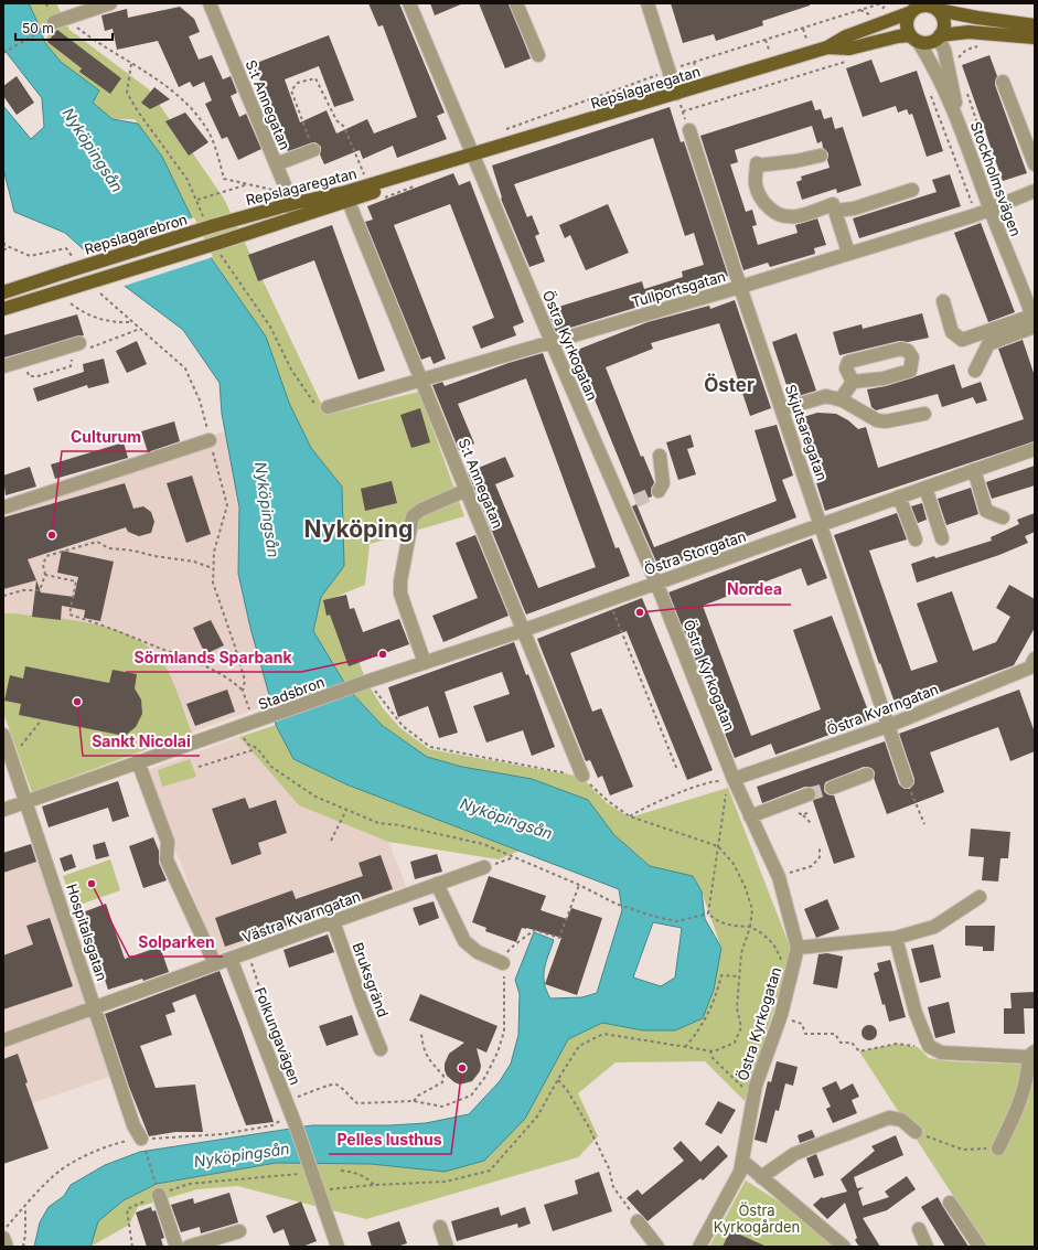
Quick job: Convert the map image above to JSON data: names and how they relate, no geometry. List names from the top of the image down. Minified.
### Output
{"streets":{"main road":["Repslagaregatan","Repslagarebron"],"street":["S:t Annegatan","Stockholmsvägen","Tullportsgatan","Östra Kyrkogatan","Skjutsaregatan","Östra Storgatan","Stadsbron","Östra Kvarngatan","Västra Kvarngatan","Hospitalsgatan","Bruksgränd","Folkungavägen"]},"crossings":[["Repslagaregatan","S:t Annegatan"],["Repslagaregatan","Stockholmsvägen"],["Repslagaregatan","Repslagarebron"],["Repslagaregatan","Östra Kyrkogatan"],["S:t Annegatan","Tullportsgatan"],["S:t Annegatan","Östra Storgatan"],["Stockholmsvägen","Tullportsgatan"],["Tullportsgatan","Östra Kyrkogatan"],["Tullportsgatan","Skjutsaregatan"],["Östra Kyrkogatan","Östra Storgatan"],["Östra Kyrkogatan","Östra Kvarngatan"],["Skjutsaregatan","Östra Storgatan"],["Skjutsaregatan","Östra Kvarngatan"],["Östra Storgatan","Stadsbron"],["Stadsbron","Hospitalsgatan"],["Västra Kvarngatan","Hospitalsgatan"],["Västra Kvarngatan","Bruksgränd"],["Västra Kvarngatan","Folkungavägen"]],"districts":["Öster","Nyköping"],"water":["Nyköpingsån"],"parks":["Östra Kyrkogården"],"places":["Culturum","Nordea","Sörmlands Sparbank","Sankt Nicolai","Solparken","Pelles lusthus"],"scale_bar":"50 m"}
